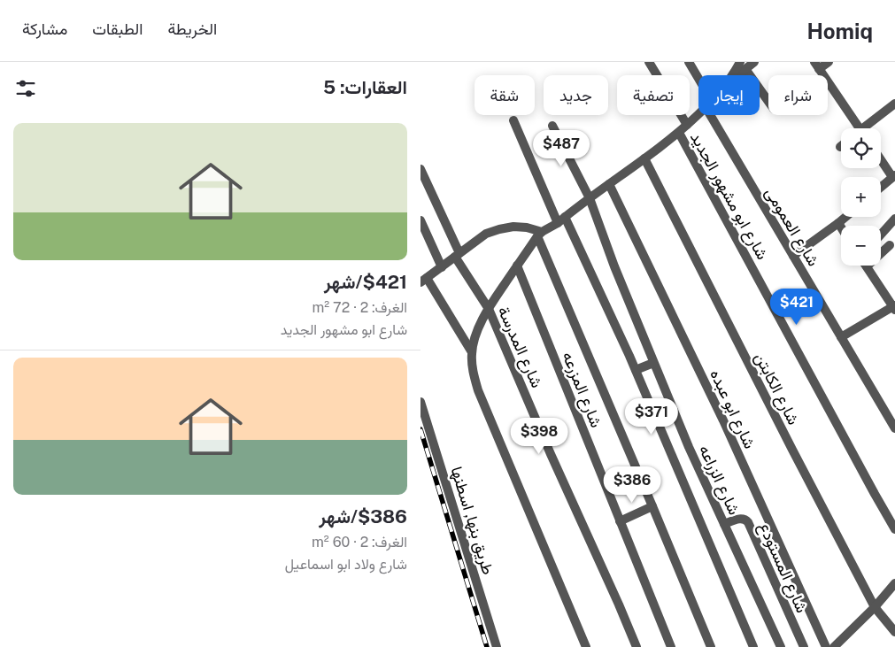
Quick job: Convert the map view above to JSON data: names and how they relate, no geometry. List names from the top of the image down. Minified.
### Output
{"streets":{"street":["شارع ابو مشهور الجديد","شارع العمومى","شارع المدرسة","شارع الكابتن","شارع المزرعه","شارع ابو عبده","شارع الزراعه","طريق بنها, اسطنها","شارع المستودع"]},"crossings":[["شارع الزراعه","شارع المستودع"]],"page":{"header":"Homiq","nav":["الخريطة","الطبقات","مشاركة"],"heading":"العقارات: 5","chip":["شراء","إيجار","تصفية","جديد","شقة"],"list":[{"name":"$421/شهر","note":"الغرف: 2 · 72 m² · شارع ابو مشهور الجديد"},{"name":"$386/شهر","note":"الغرف: 2 · 60 m² · شارع ولاد ابو اسماعيل"}],"map_buttons":["+","−"],"price":["$487","$421","$371","$398","$386"]}}
